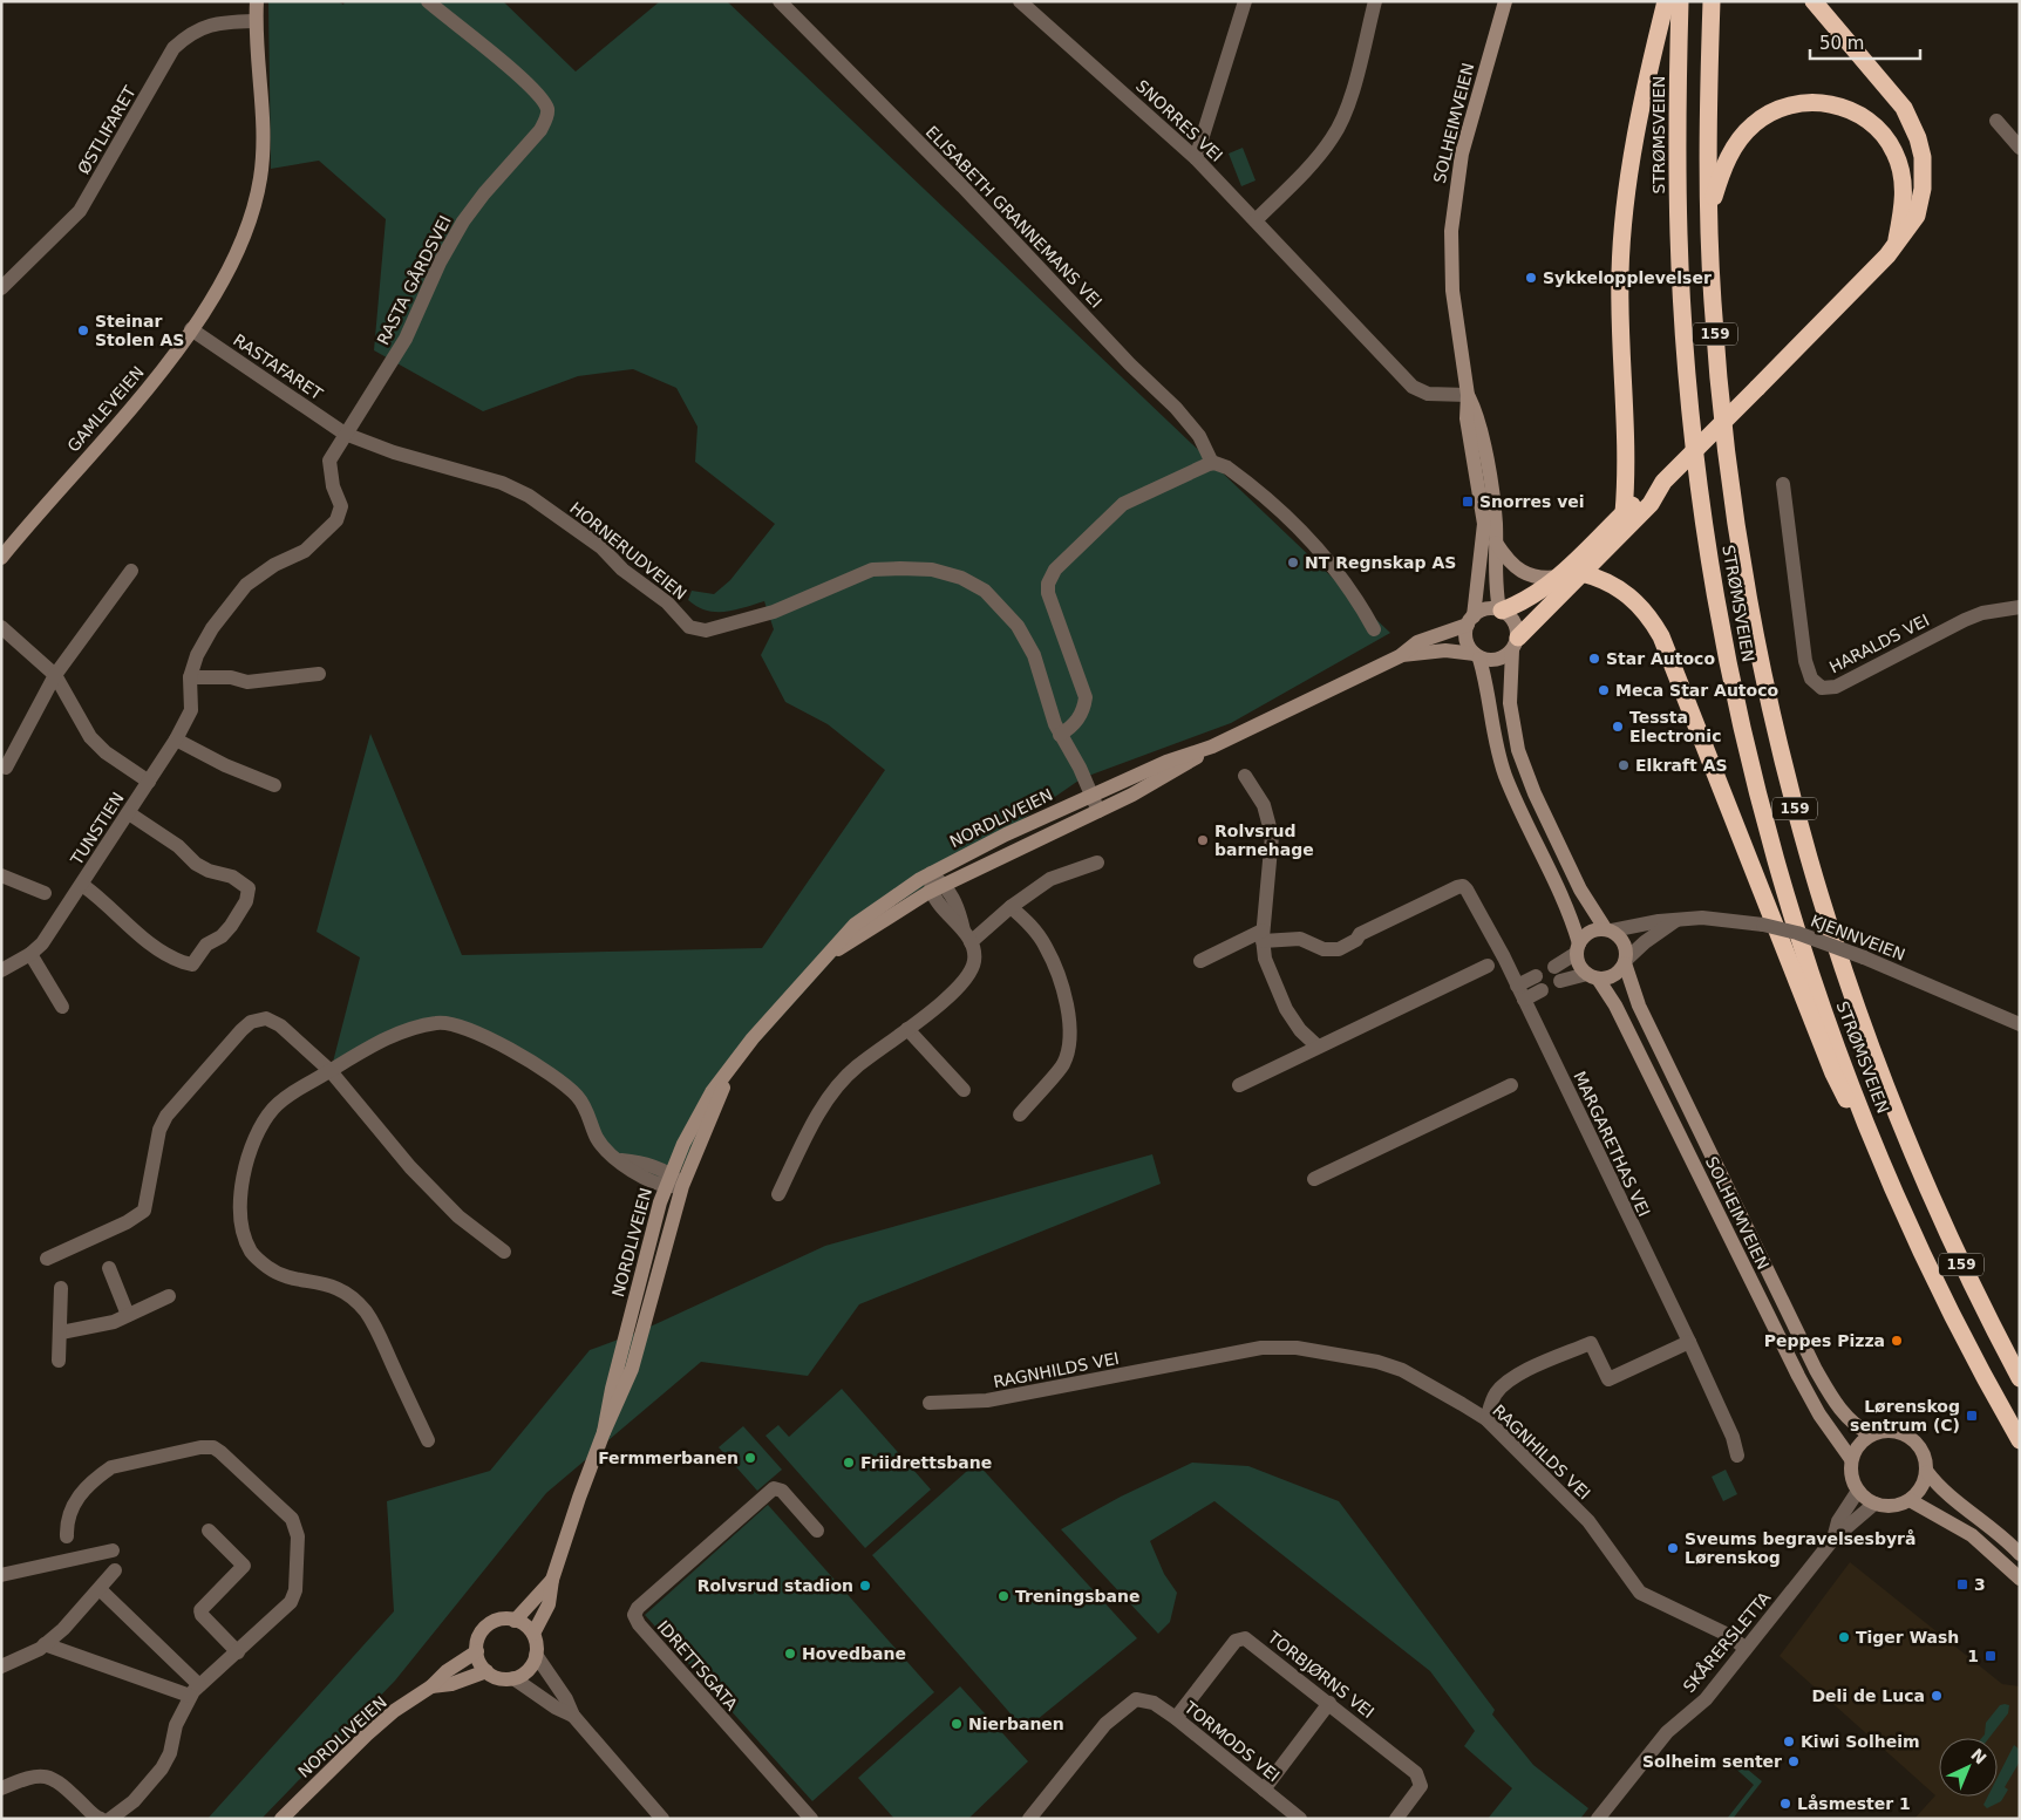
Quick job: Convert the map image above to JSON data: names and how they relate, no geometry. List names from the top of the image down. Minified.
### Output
{"streets":{"highway":["STRØMSVEIEN","159"],"main road":["SOLHEIMVEIEN","GAMLEVEIEN","NORDLIVEIEN"],"street":["SNORRES VEI","ØSTLIFARET","ELISABETH GRANNEMANS VEI","RASTA GÅRDSVEI","RASTAFARET","HORNERUDVEIEN","HARALDS VEI","TUNSTIEN","KJENNVEIEN","MARGARETHAS VEI","RAGNHILDS VEI","SKÅRERSLETTA","IDRETTSGATA","TORBJØRNS VEI","TORMODS VEI"]},"crossings":[["SNORRES VEI","SOLHEIMVEIEN"],["SOLHEIMVEIEN","NORDLIVEIEN"],["SOLHEIMVEIEN","KJENNVEIEN"],["SOLHEIMVEIEN","SKÅRERSLETTA"],["ØSTLIFARET","GAMLEVEIEN"],["RASTA GÅRDSVEI","RASTAFARET"],["RASTA GÅRDSVEI","HORNERUDVEIEN"],["RASTAFARET","GAMLEVEIEN"],["RASTAFARET","HORNERUDVEIEN"],["HORNERUDVEIEN","NORDLIVEIEN"],["RAGNHILDS VEI","SKÅRERSLETTA"],["TORBJØRNS VEI","TORMODS VEI"]],"places":{"other":["Sykkelopplevelser","Steinar Stolen AS","NT Regnskap AS","Star Autoco","Meca Star Autoco","Tessta Electronic","Elkraft AS","Rolvsrud barnehage","Peppes Pizza","Fermmerbanen","Friidrettsbane","Sveums begravelsesbyrå Lørenskog","Rolvsrud stadion","Treningsbane","Tiger Wash","Hovedbane","Deli de Luca","Nierbanen","Kiwi Solheim","Solheim senter","Låsmester 1"],"transit":["Snorres vei","Lørenskog sentrum (C)","3","1"]},"scale_bar":"50 m","north":"top right"}
